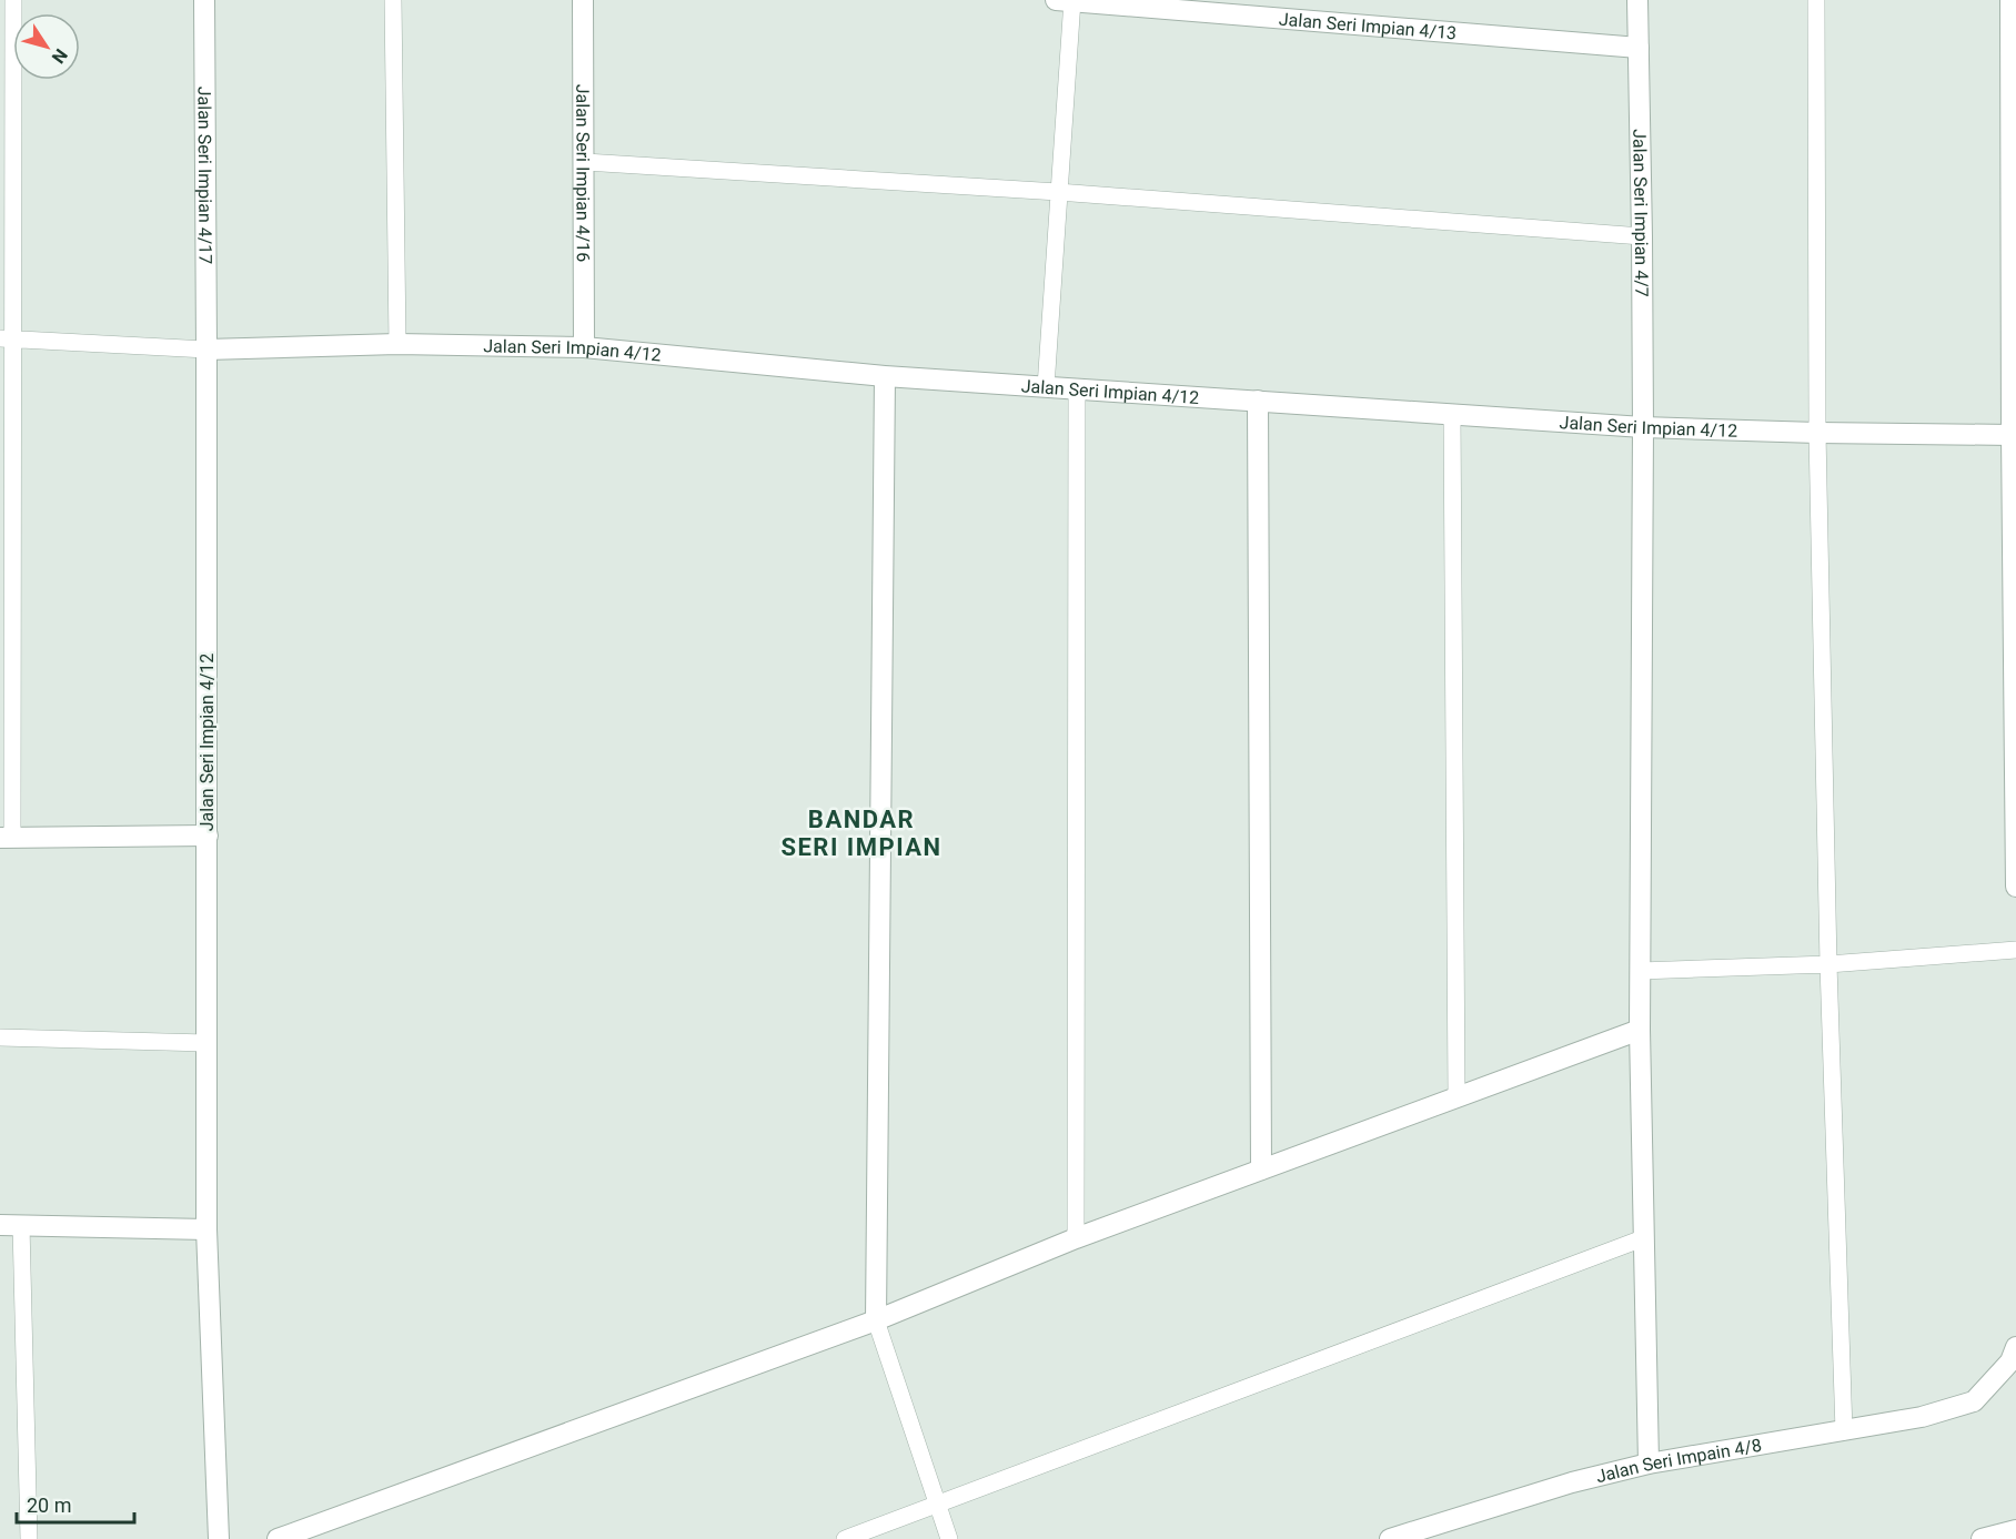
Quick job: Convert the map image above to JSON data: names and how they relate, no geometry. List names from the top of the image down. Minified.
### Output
{"streets":{"street":["Jalan Seri Impian 4/13","Jalan Seri Impian 4/17","Jalan Seri Impian 4/16","Jalan Seri Impian 4/7","Jalan Seri Impian 4/12","Jalan Seri Impain 4/8"]},"crossings":[["Jalan Seri Impian 4/13","Jalan Seri Impian 4/7"],["Jalan Seri Impian 4/17","Jalan Seri Impian 4/12"],["Jalan Seri Impian 4/16","Jalan Seri Impian 4/12"],["Jalan Seri Impian 4/7","Jalan Seri Impian 4/12"],["Jalan Seri Impian 4/7","Jalan Seri Impain 4/8"]],"districts":["BANDAR SERI IMPIAN"],"scale_bar":"20 m","north":"bottom right"}
